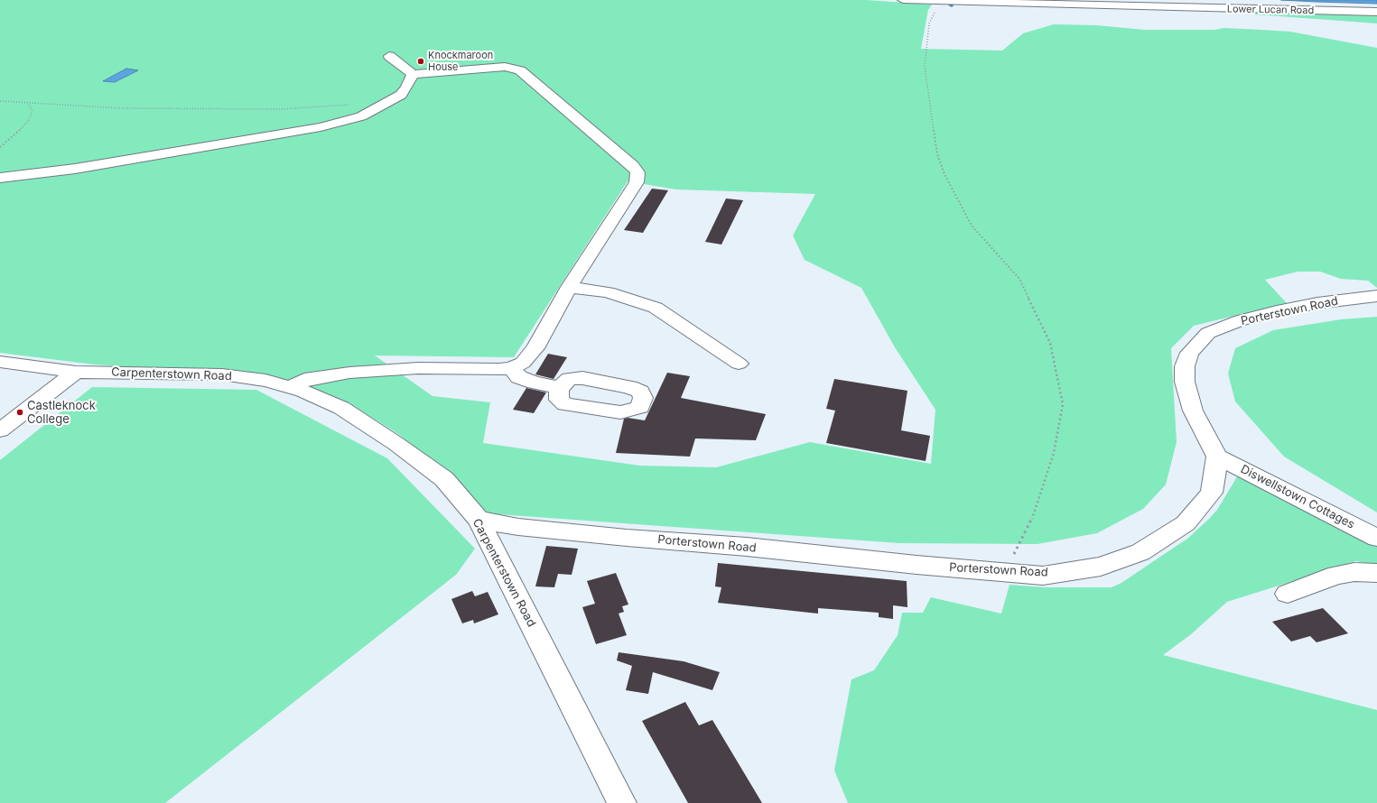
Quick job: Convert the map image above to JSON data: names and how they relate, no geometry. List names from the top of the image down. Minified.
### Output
{"streets":{"street":["Lower Lucan Road","Porterstown Road","Carpenterstown Road","Diswellstown Cottages"]},"crossings":[["Porterstown Road","Carpenterstown Road"],["Porterstown Road","Diswellstown Cottages"]],"places":["Knockmaroon House","Castleknock College"]}
